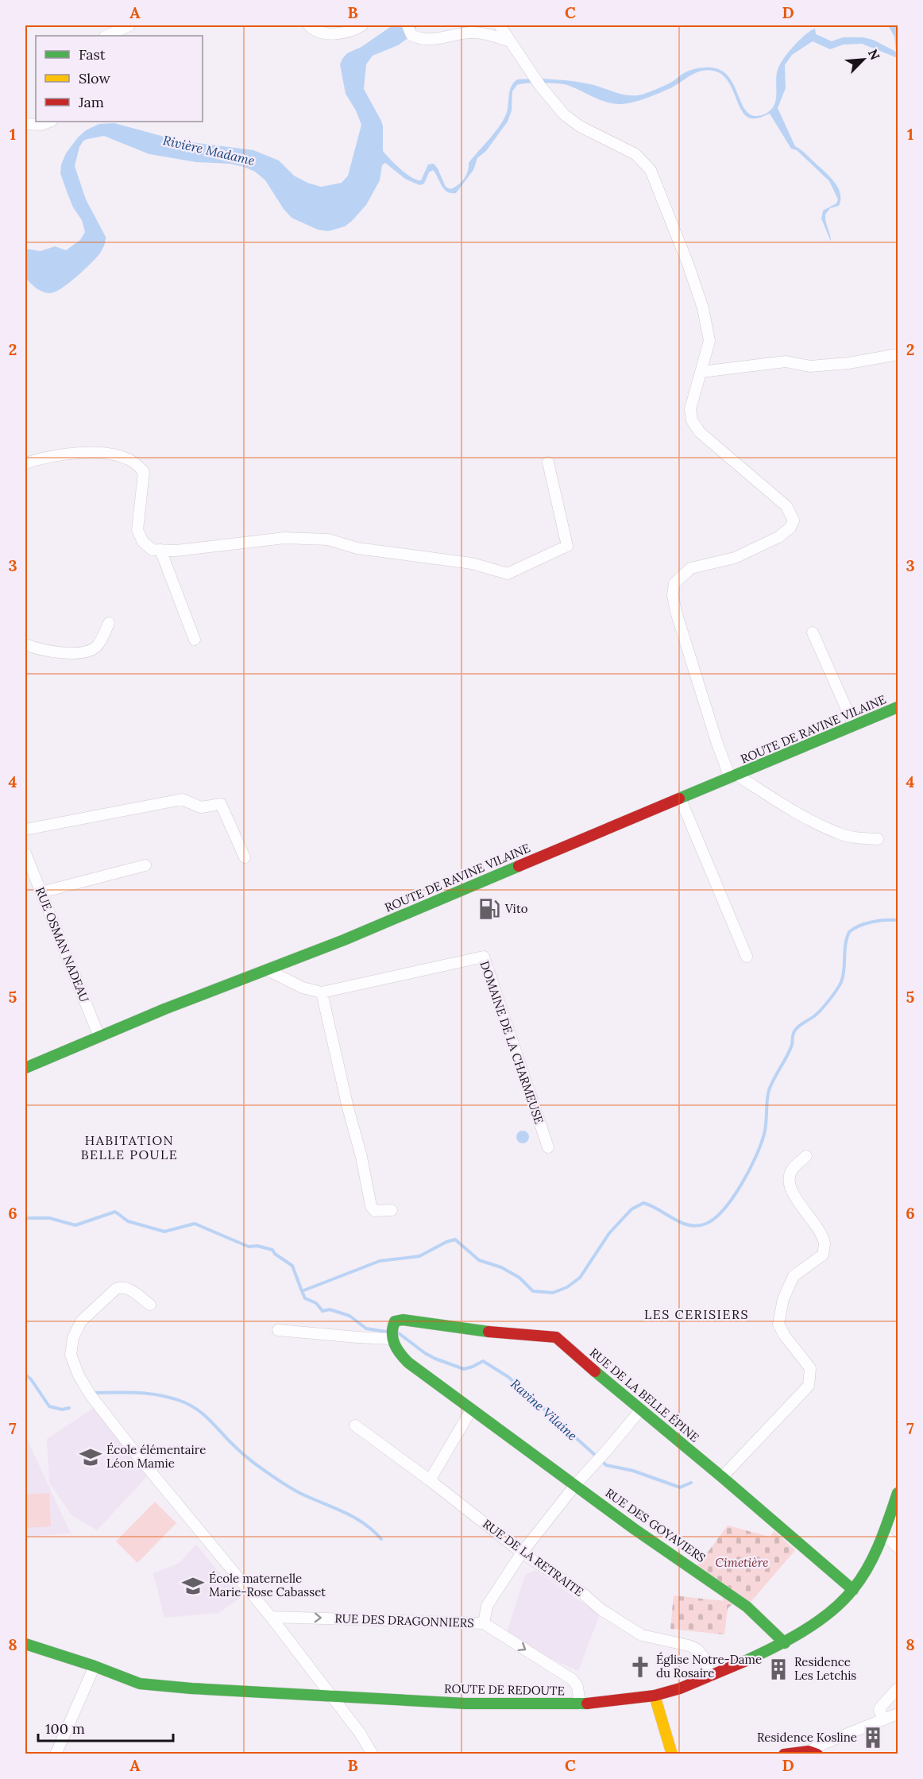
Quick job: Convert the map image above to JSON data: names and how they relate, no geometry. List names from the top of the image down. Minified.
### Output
{"streets":{"main road":["ROUTE DE RAVINE VILAINE","RUE DE LA BELLE ÉPINE","RUE DES GOYAVIERS","ROUTE DE REDOUTE"],"street":["RUE OSMAN NADEAU","DOMAINE DE LA CHARMEUSE","RUE DE LA RETRAITE","RUE DES DRAGONNIERS"]},"crossings":[["ROUTE DE RAVINE VILAINE","RUE OSMAN NADEAU"],["RUE DE LA BELLE ÉPINE","RUE DES GOYAVIERS"],["RUE DE LA BELLE ÉPINE","RUE DES DRAGONNIERS"],["RUE DE LA BELLE ÉPINE","ROUTE DE REDOUTE"],["RUE DES GOYAVIERS","RUE DES DRAGONNIERS"],["RUE DES GOYAVIERS","ROUTE DE REDOUTE"],["RUE DE LA RETRAITE","RUE DES DRAGONNIERS"],["RUE DE LA RETRAITE","ROUTE DE REDOUTE"]],"one_way":["RUE DES DRAGONNIERS"],"districts":["HABITATION BELLE POULE","LES CERISIERS"],"water":["Rivière Madame","Ravine Vilaine"],"parks":["Cimetière"],"places":{"fuel station":["Vito"],"school or university":["École élémentaire Léon Mamie","École maternelle Marie-Rose Cabasset"],"church":["Église Notre-Dame du Rosaire"],"building":["Residence Les Letchis","Residence Kosline"]},"legend":["Fast","Slow","Jam"],"scale_bar":"100 m","north":"top right","grid":{"columns":["A","B","C","D"],"rows":["1","2","3","4","5","6","7","8"]}}
